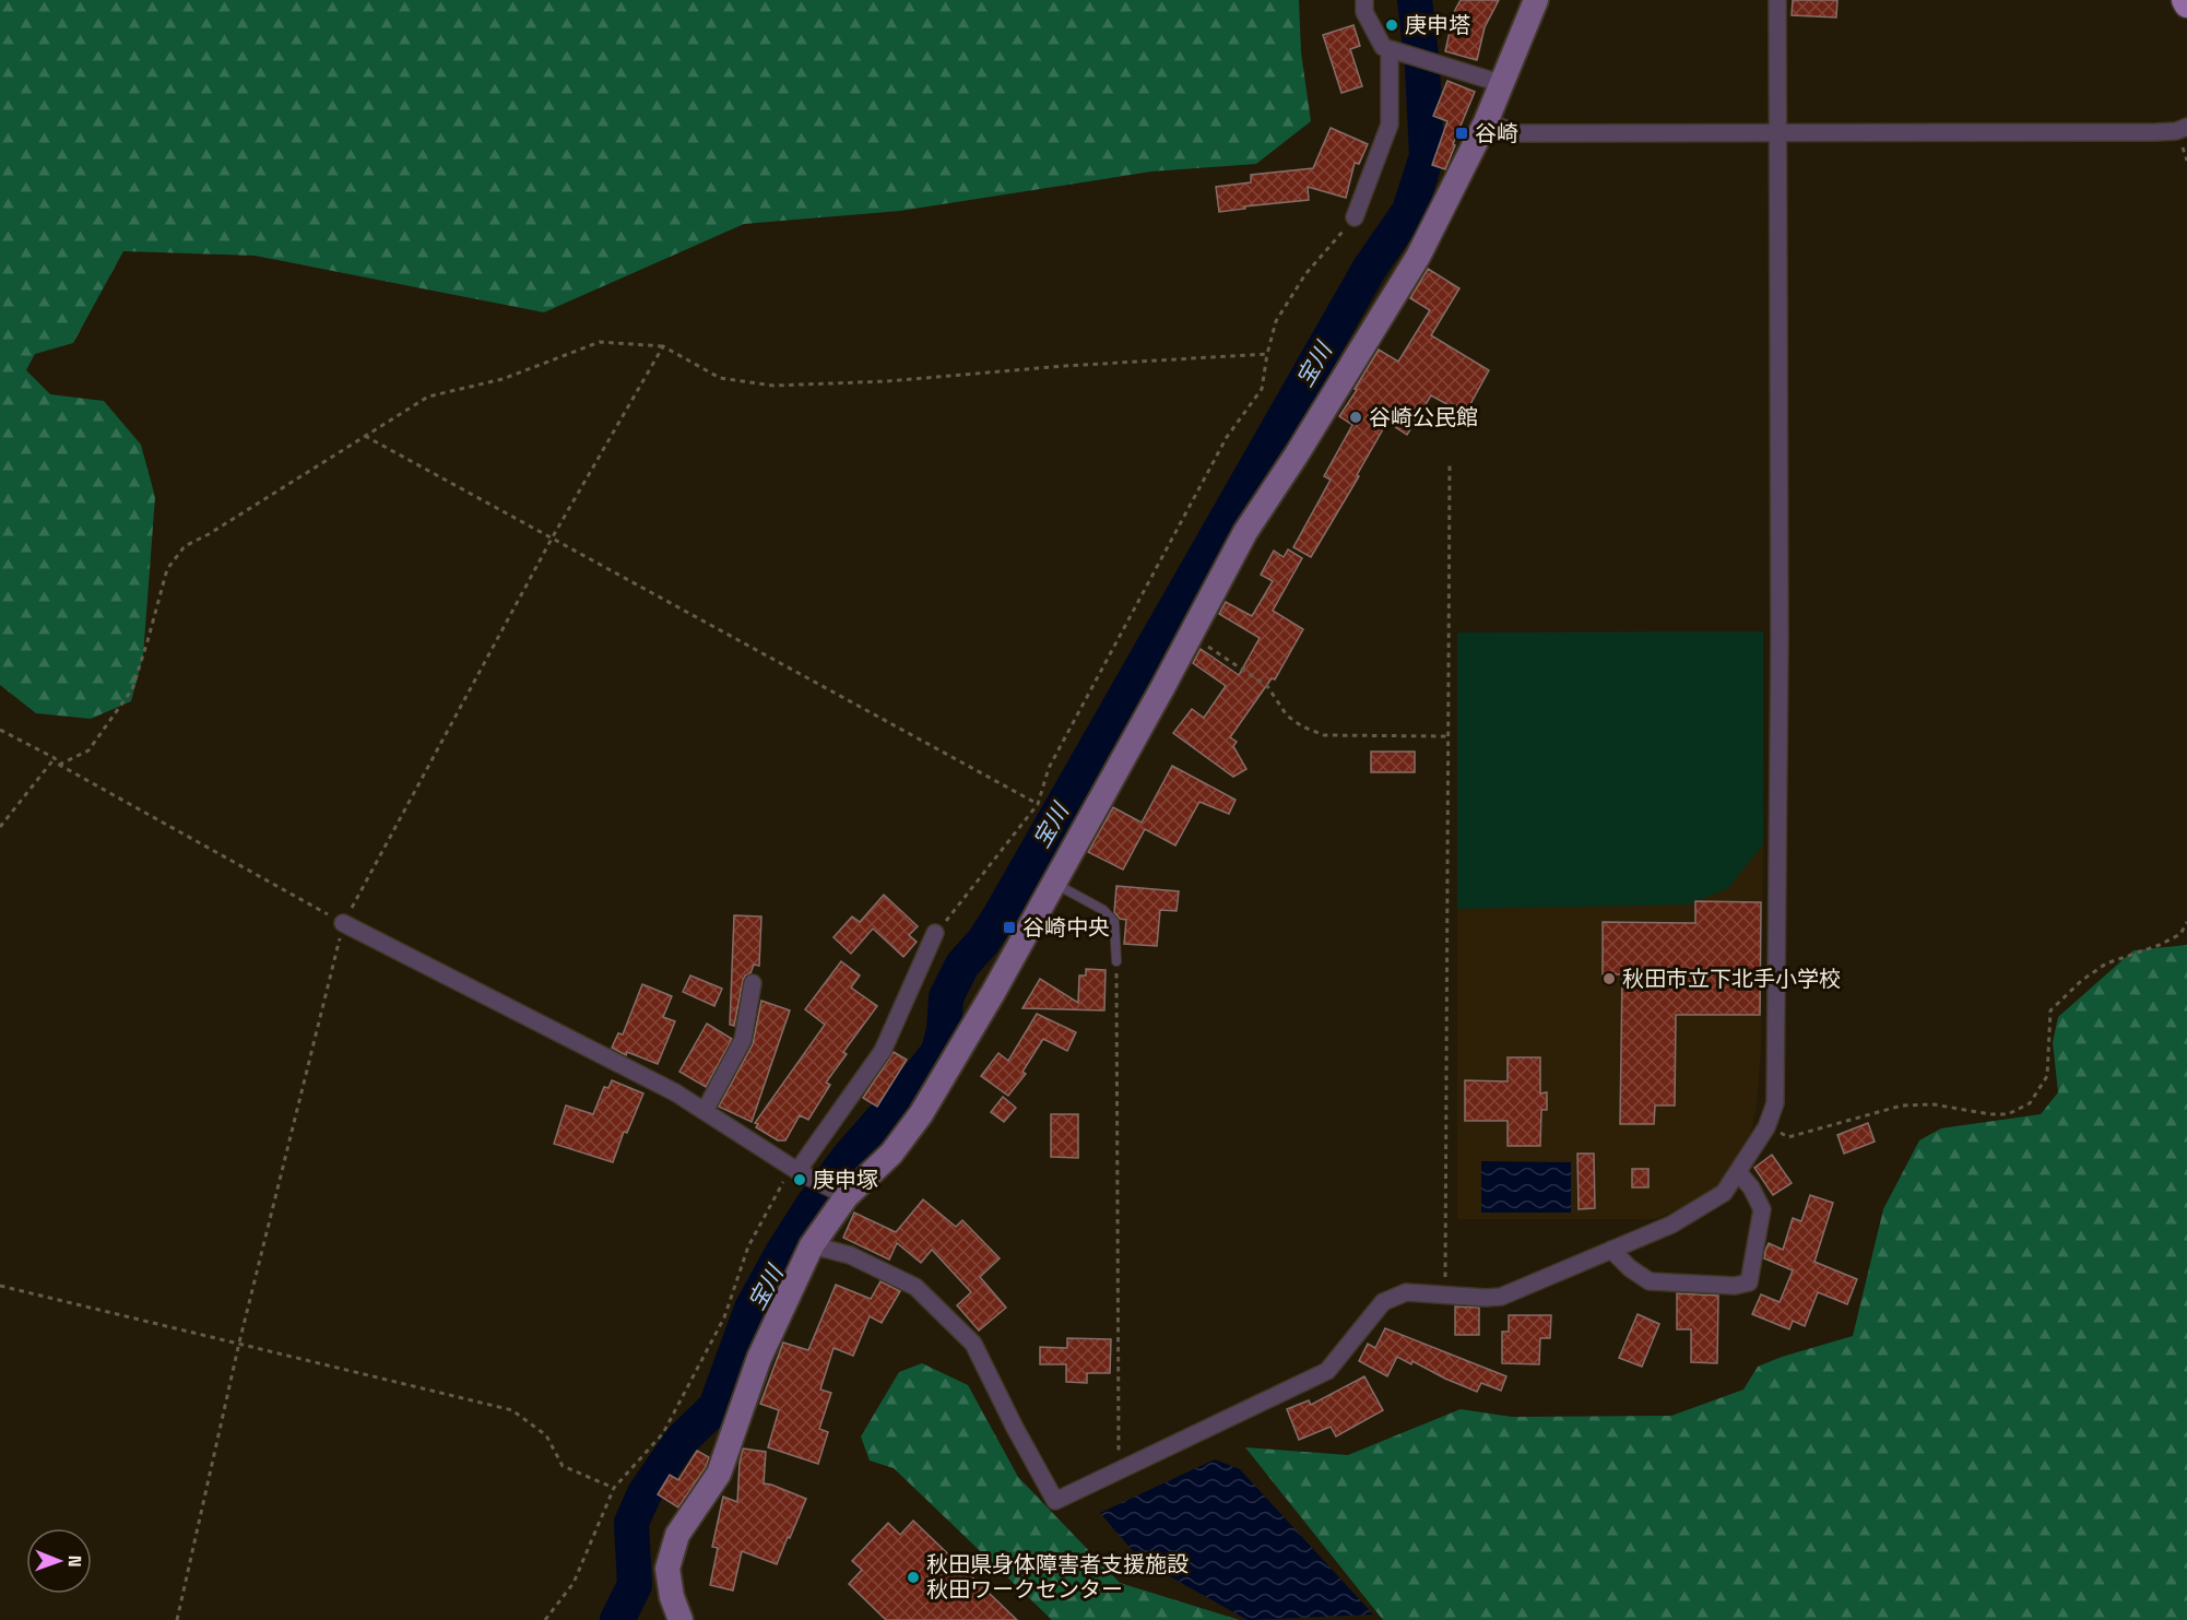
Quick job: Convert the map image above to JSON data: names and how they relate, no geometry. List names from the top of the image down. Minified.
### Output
{"water":["宝川"],"places":{"other":["庚申塔","谷崎公民館","秋田市立下北手小学校","庚申塚","秋田県身体障害者支援施設 秋田ワークセンター"],"transit":["谷崎","谷崎中央"]},"north":"right"}
